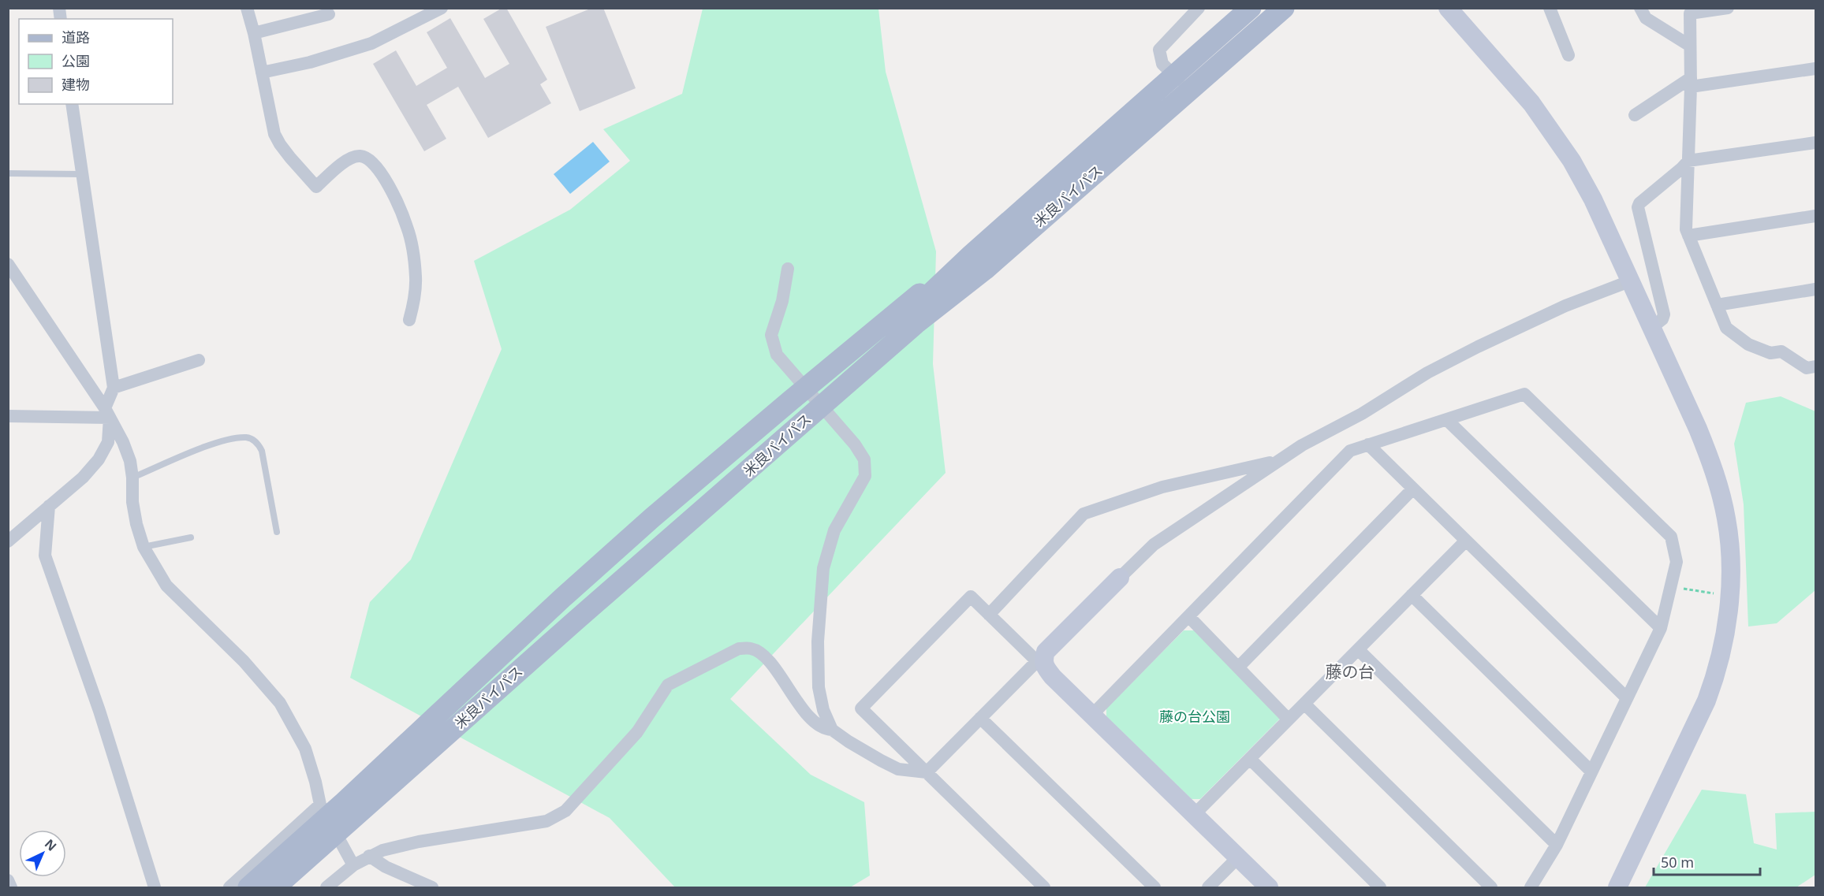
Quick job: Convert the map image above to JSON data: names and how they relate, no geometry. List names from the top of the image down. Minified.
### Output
{"streets":{"main road":["米良バイパス"]},"districts":["藤の台"],"parks":["藤の台公園"],"legend":["道路","公園","建物"],"scale_bar":"50 m","north":"top right"}
